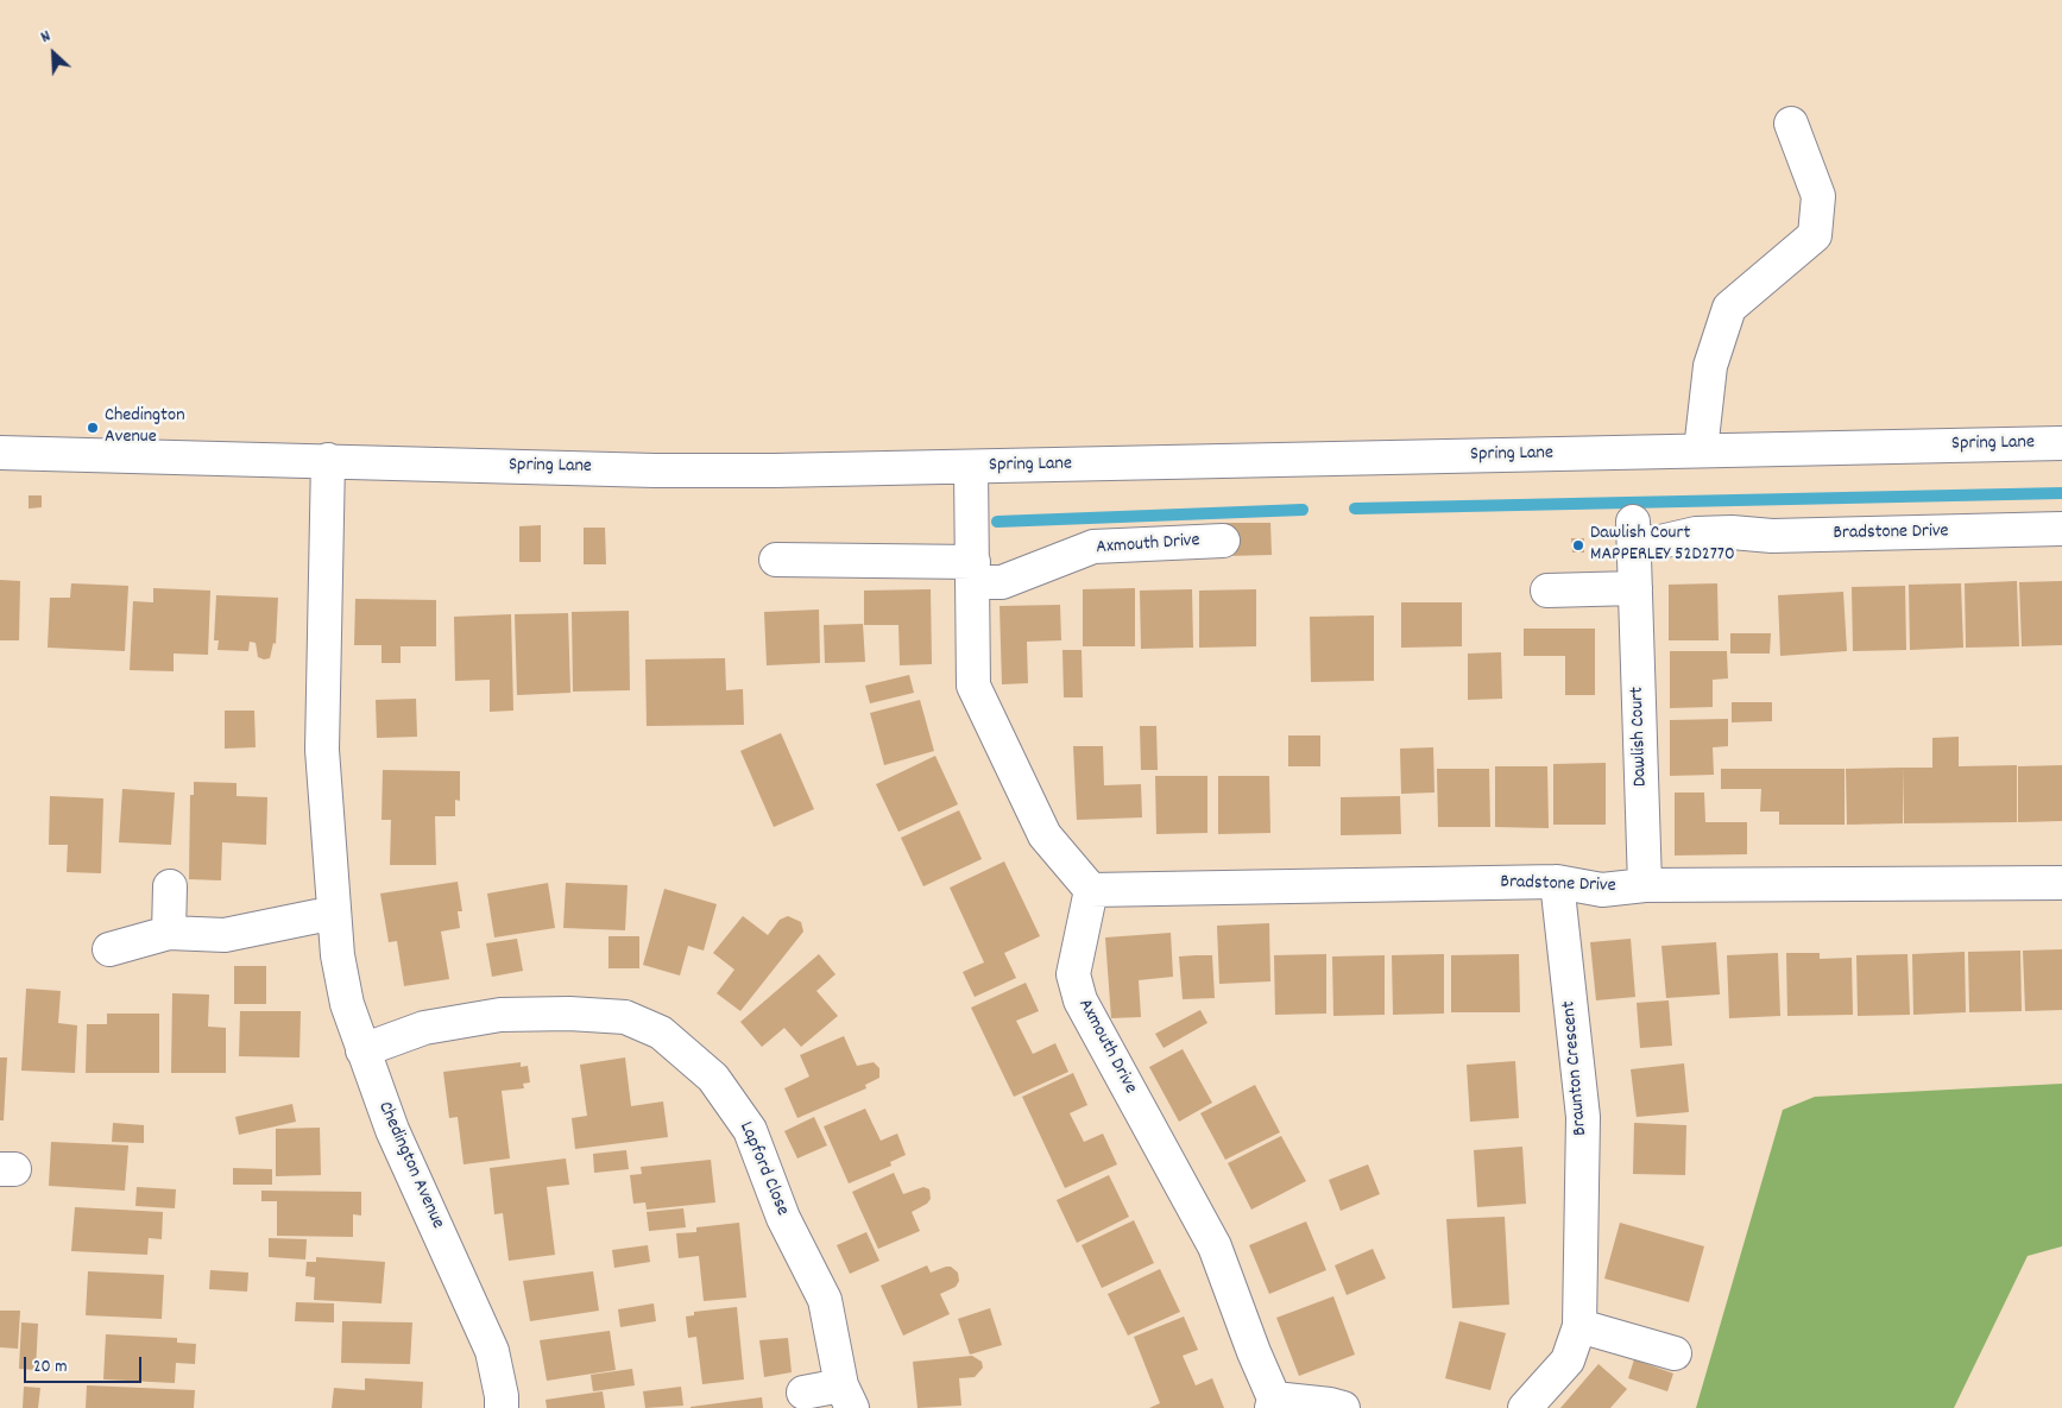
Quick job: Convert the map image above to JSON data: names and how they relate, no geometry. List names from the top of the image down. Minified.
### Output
{"streets":{"street":["Spring Lane","Bradstone Drive","Axmouth Drive","Dawlish Court","Braunton Crescent","Chedington Avenue","Lapford Close"]},"crossings":[["Spring Lane","Chedington Avenue"],["Bradstone Drive","Axmouth Drive"],["Bradstone Drive","Dawlish Court"],["Bradstone Drive","Braunton Crescent"],["Chedington Avenue","Lapford Close"]],"places":["Chedington Avenue","Dawlish Court MAPPERLEY 52D2770"],"scale_bar":"20 m","north":"top left"}
